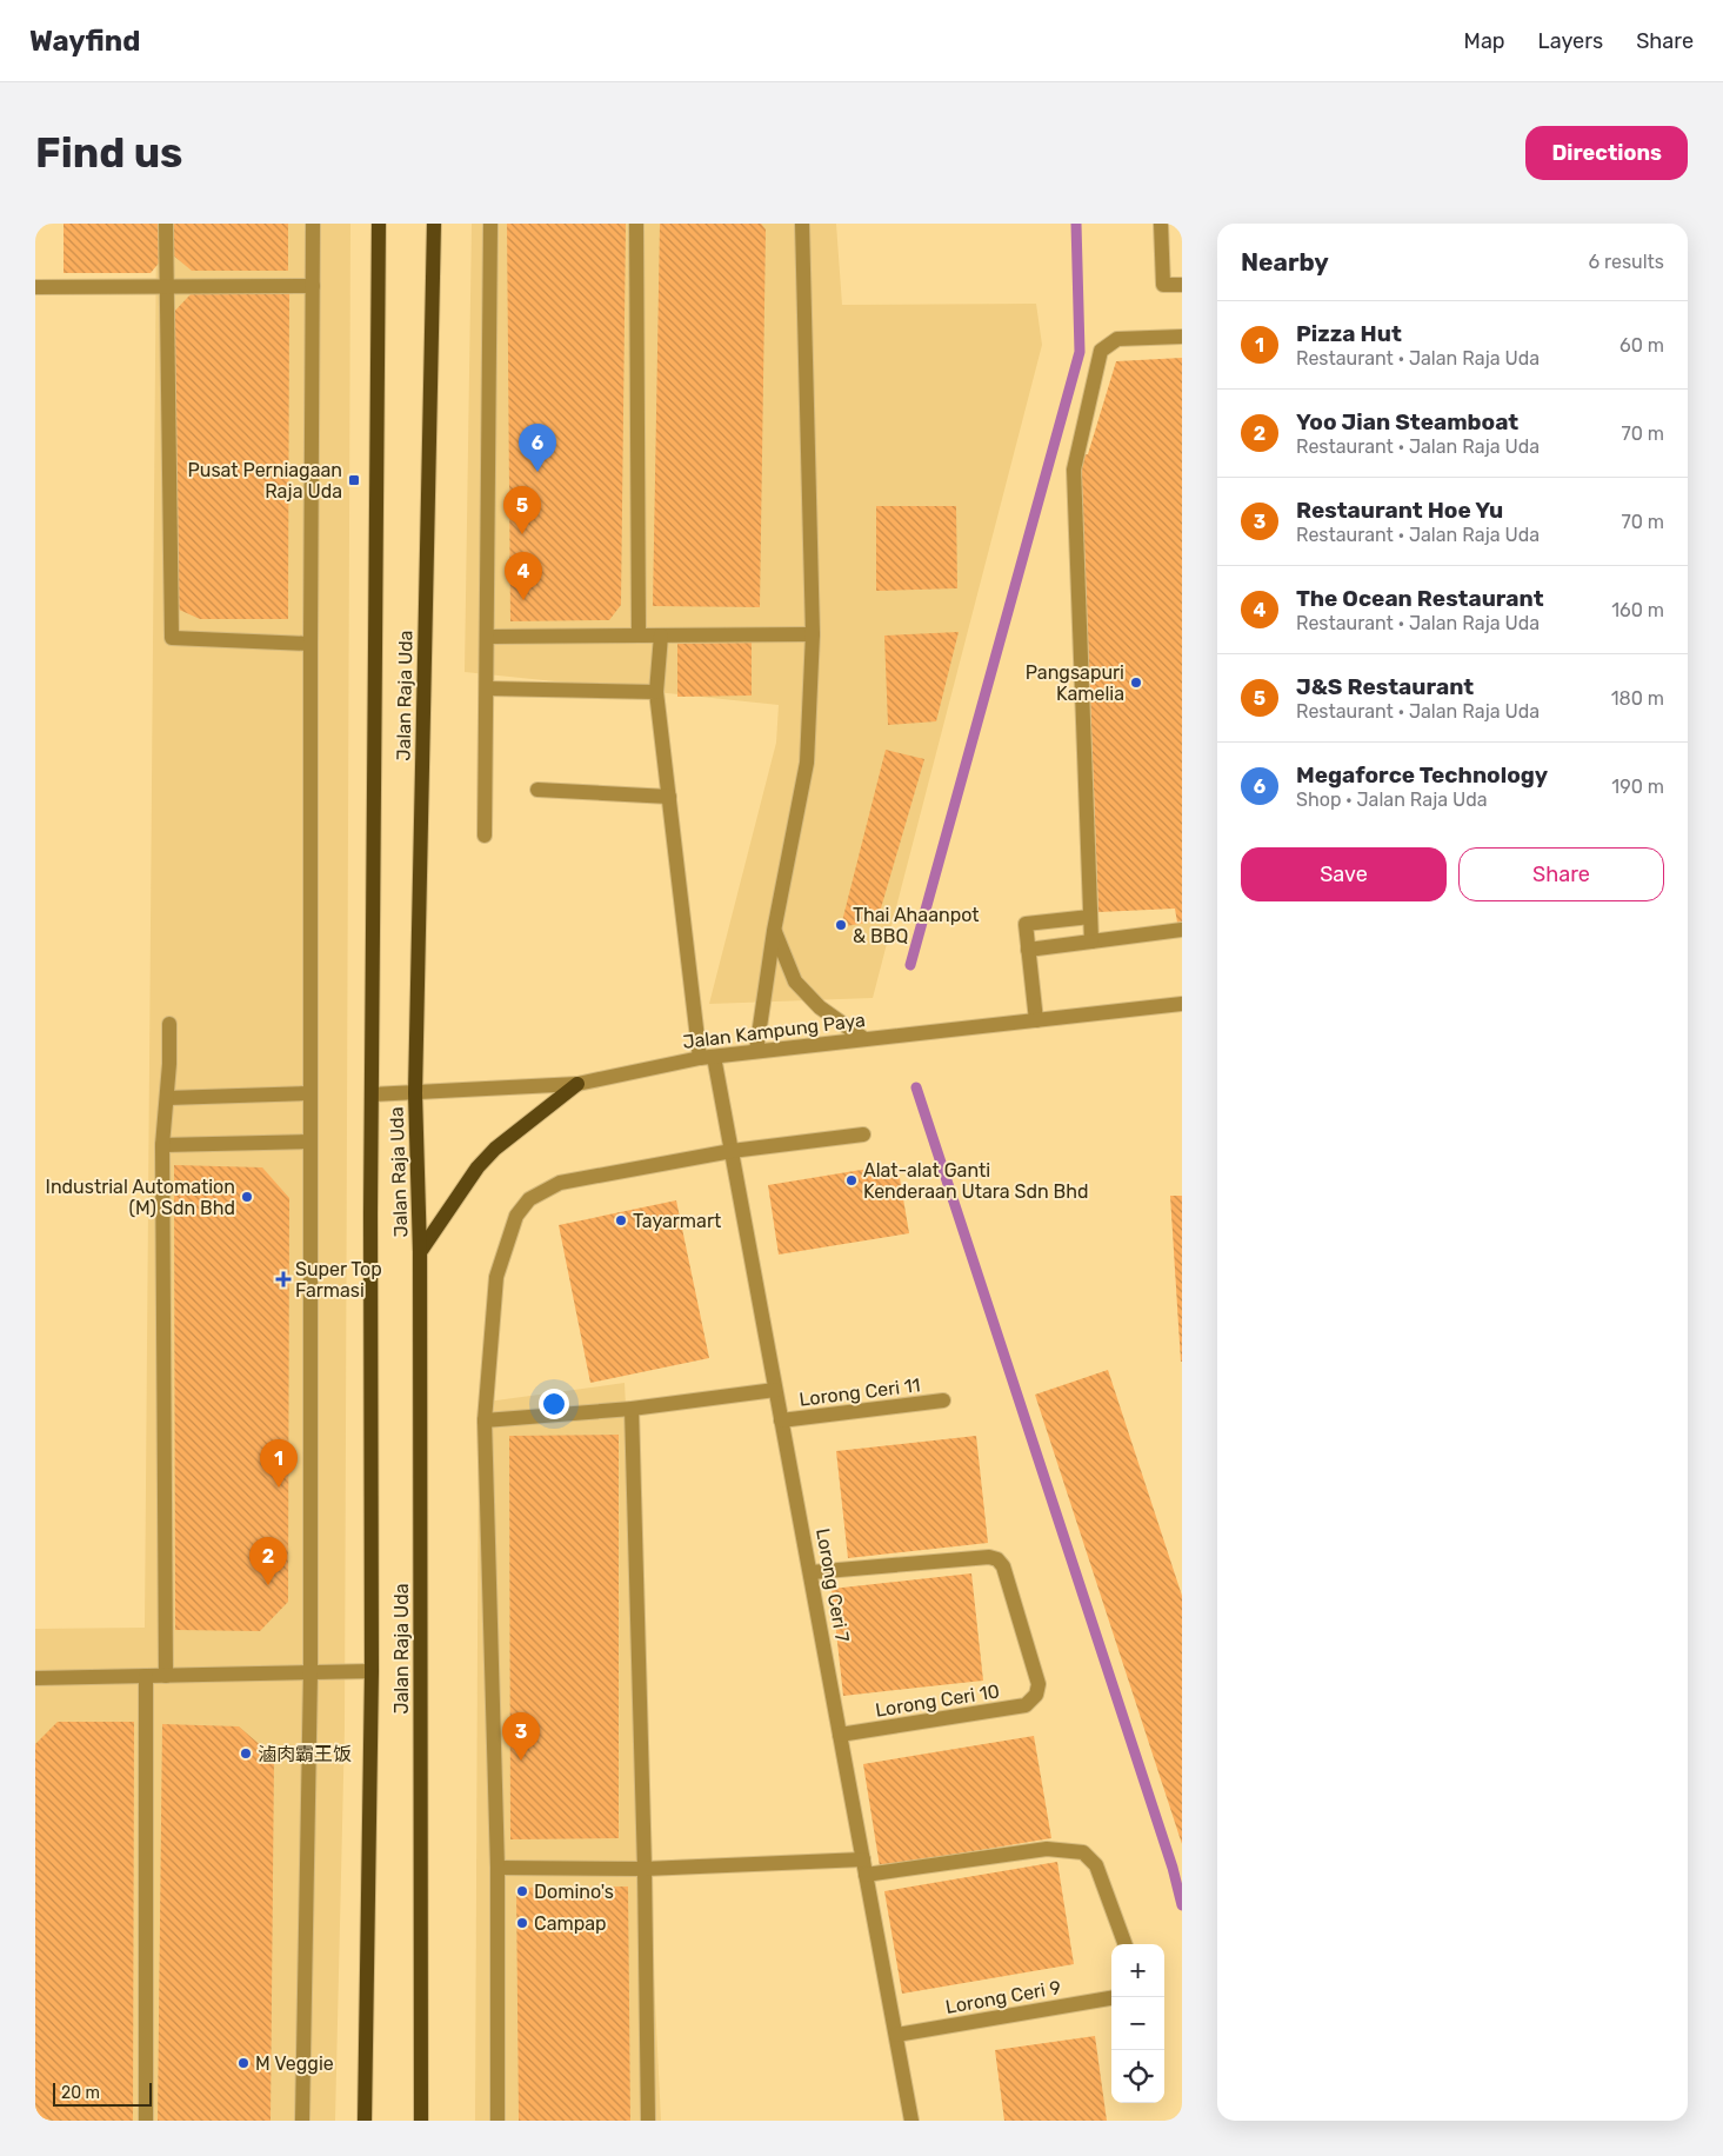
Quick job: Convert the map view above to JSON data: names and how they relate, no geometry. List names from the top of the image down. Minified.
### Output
{"streets":{"main road":["Jalan Raja Uda"],"street":["Jalan Kampung Paya","Lorong Ceri 11","Lorong Ceri 7","Lorong Ceri 10","Lorong Ceri 9"]},"crossings":[["Jalan Raja Uda","Jalan Kampung Paya"],["Jalan Kampung Paya","Lorong Ceri 7"],["Lorong Ceri 11","Lorong Ceri 7"],["Lorong Ceri 7","Lorong Ceri 10"],["Lorong Ceri 7","Lorong Ceri 9"]],"places":{"transit":["Pusat Perniagaan Raja Uda"],"other":["Pangsapuri Kamelia","Thai Ahaanpot & BBQ","Alat-alat Ganti Kenderaan Utara Sdn Bhd","Industrial Automation (M) Sdn Bhd","Tayarmart","滷肉霸王饭","Domino's","Campap","M Veggie"],"health":["Super Top Farmasi"]},"scale_bar":"20 m","page":{"header":"Wayfind","nav":["Map","Layers","Share"],"buttons":["Directions",["Save","Share"]],"title":"Find us","heading":["Nearby","6 results"],"list":[{"mark":"1","name":"Pizza Hut","note":"Restaurant · Jalan Raja Uda","value":"60 m"},{"mark":"2","name":"Yoo Jian Steamboat","note":"Restaurant · Jalan Raja Uda","value":"70 m"},{"mark":"3","name":"Restaurant Hoe Yu","note":"Restaurant · Jalan Raja Uda","value":"70 m"},{"mark":"4","name":"The Ocean Restaurant","note":"Restaurant · Jalan Raja Uda","value":"160 m"},{"mark":"5","name":"J&S Restaurant","note":"Restaurant · Jalan Raja Uda","value":"180 m"},{"mark":"6","name":"Megaforce Technology","note":"Shop · Jalan Raja Uda","value":"190 m"}],"pins":["6","5","4","1","2","3"],"map_buttons":["+","−"],"scale":"20 m"}}
